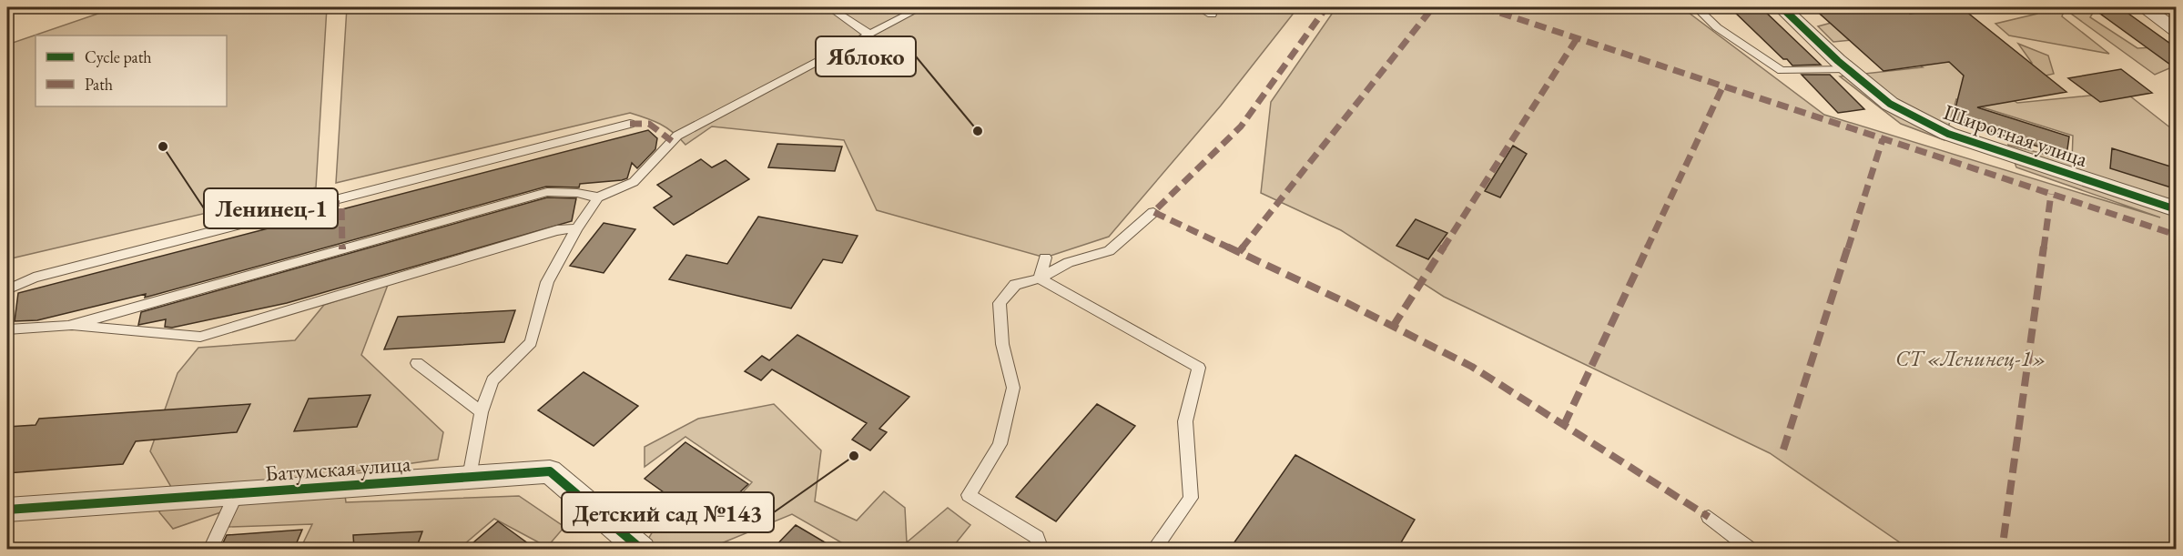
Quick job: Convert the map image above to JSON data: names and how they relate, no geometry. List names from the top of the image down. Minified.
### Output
{"streets":{"street":["Широтная улица","Батумская улица"]},"parks":["СТ «Ленинец-1»"],"places":["Яблоко","Ленинец-1","Детский сад №143"],"legend":["Cycle path","Path"]}
